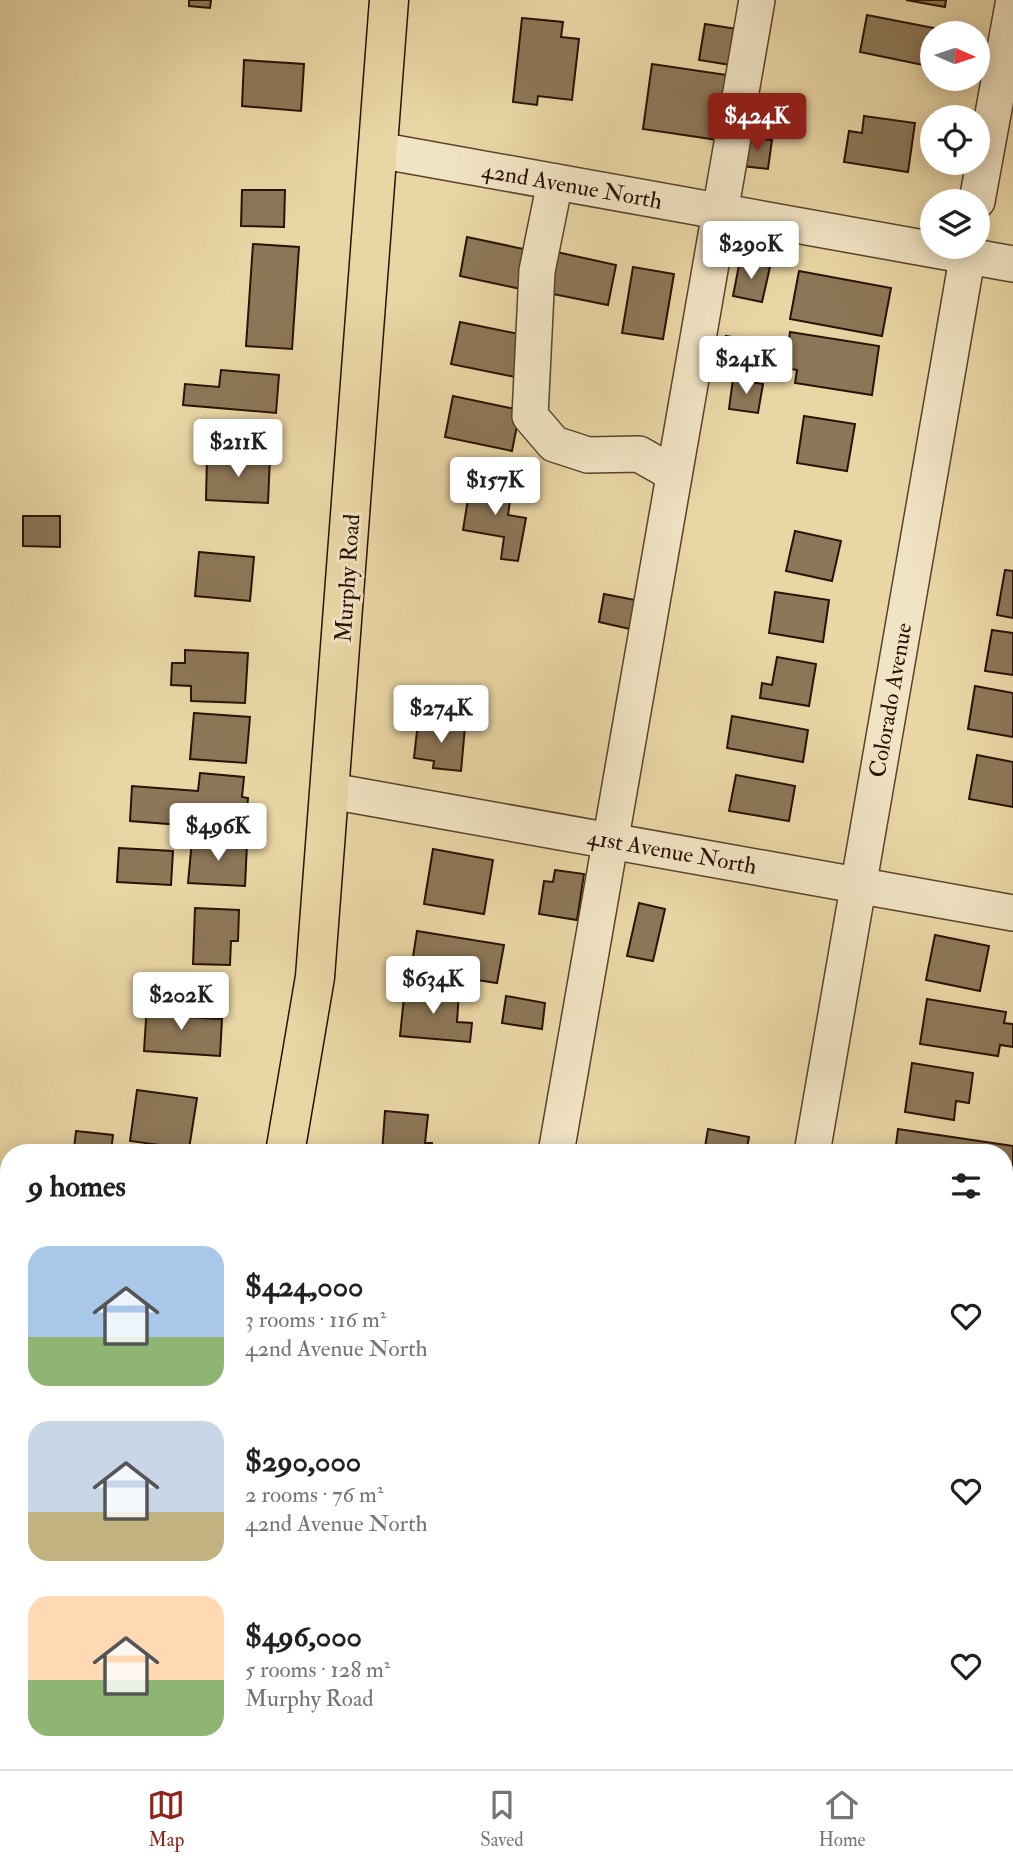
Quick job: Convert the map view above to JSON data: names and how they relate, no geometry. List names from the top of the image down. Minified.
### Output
{"streets":{"main road":["Murphy Road"],"street":["42nd Avenue North","Colorado Avenue","41st Avenue North"]},"crossings":[["42nd Avenue North","Murphy Road"],["Murphy Road","41st Avenue North"],["Colorado Avenue","41st Avenue North"]],"north":"right","page":{"price":["$424K","$290K","$241K","$211K","$157K","$274K","$496K","$634K","$202K"],"heading":"9 homes","list":[{"name":"$424,000","note":"3 rooms · 116 m² · 42nd Avenue North"},{"name":"$290,000","note":"2 rooms · 76 m² · 42nd Avenue North"},{"name":"$496,000","note":"5 rooms · 128 m² · Murphy Road"}],"tabs":["Map","Saved","Home"]}}
